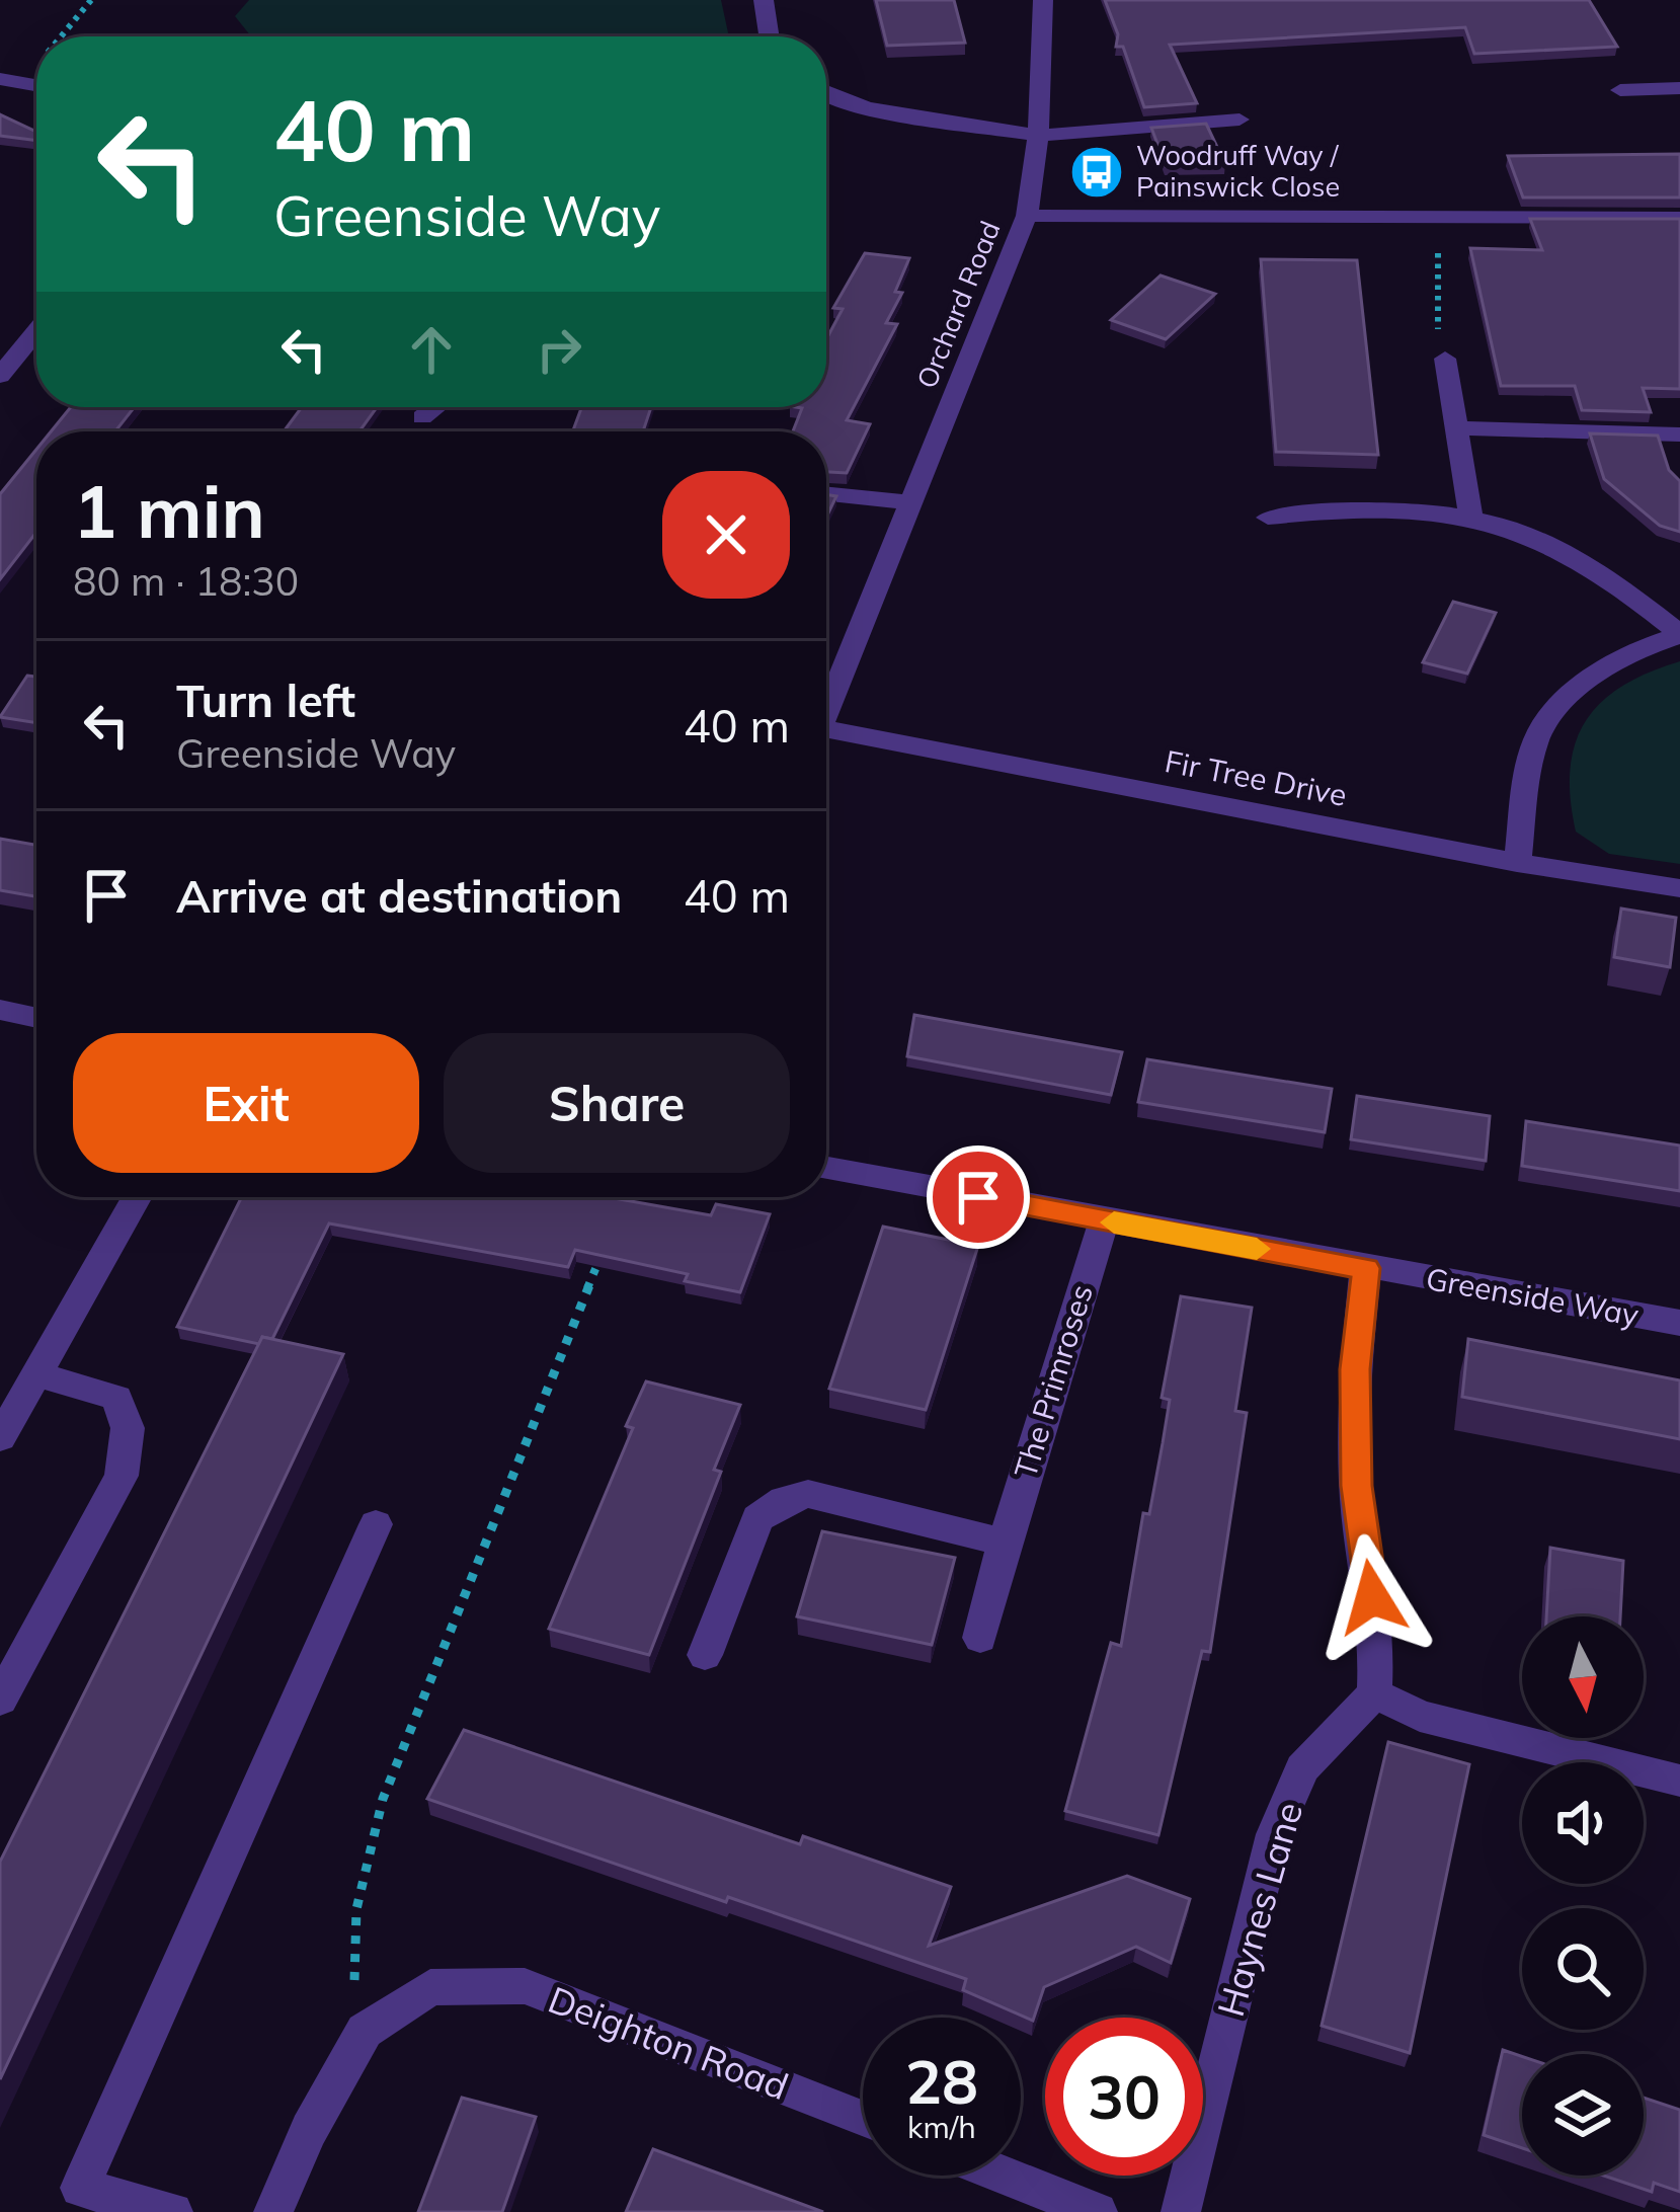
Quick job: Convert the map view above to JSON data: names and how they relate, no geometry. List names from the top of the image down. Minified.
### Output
{"streets":{"street":["Orchard Road","Fir Tree Drive","Greenside Way","The Primroses","Haynes Lane","Deighton Road"]},"crossings":[["Greenside Way","The Primroses"]],"places":{"bus stop":["Woodruff Way / Painswick Close"]},"north":"bottom","page":{"turn":["40 m","Greenside Way"],"heading":["1 min","80 m · 18:30"],"list":[{"name":"Turn left","note":"Greenside Way","value":"40 m"},{"name":"Arrive at destination","value":"40 m"}],"buttons":["Exit","Share"],"speed":"28 km/h","limit":"30"}}
